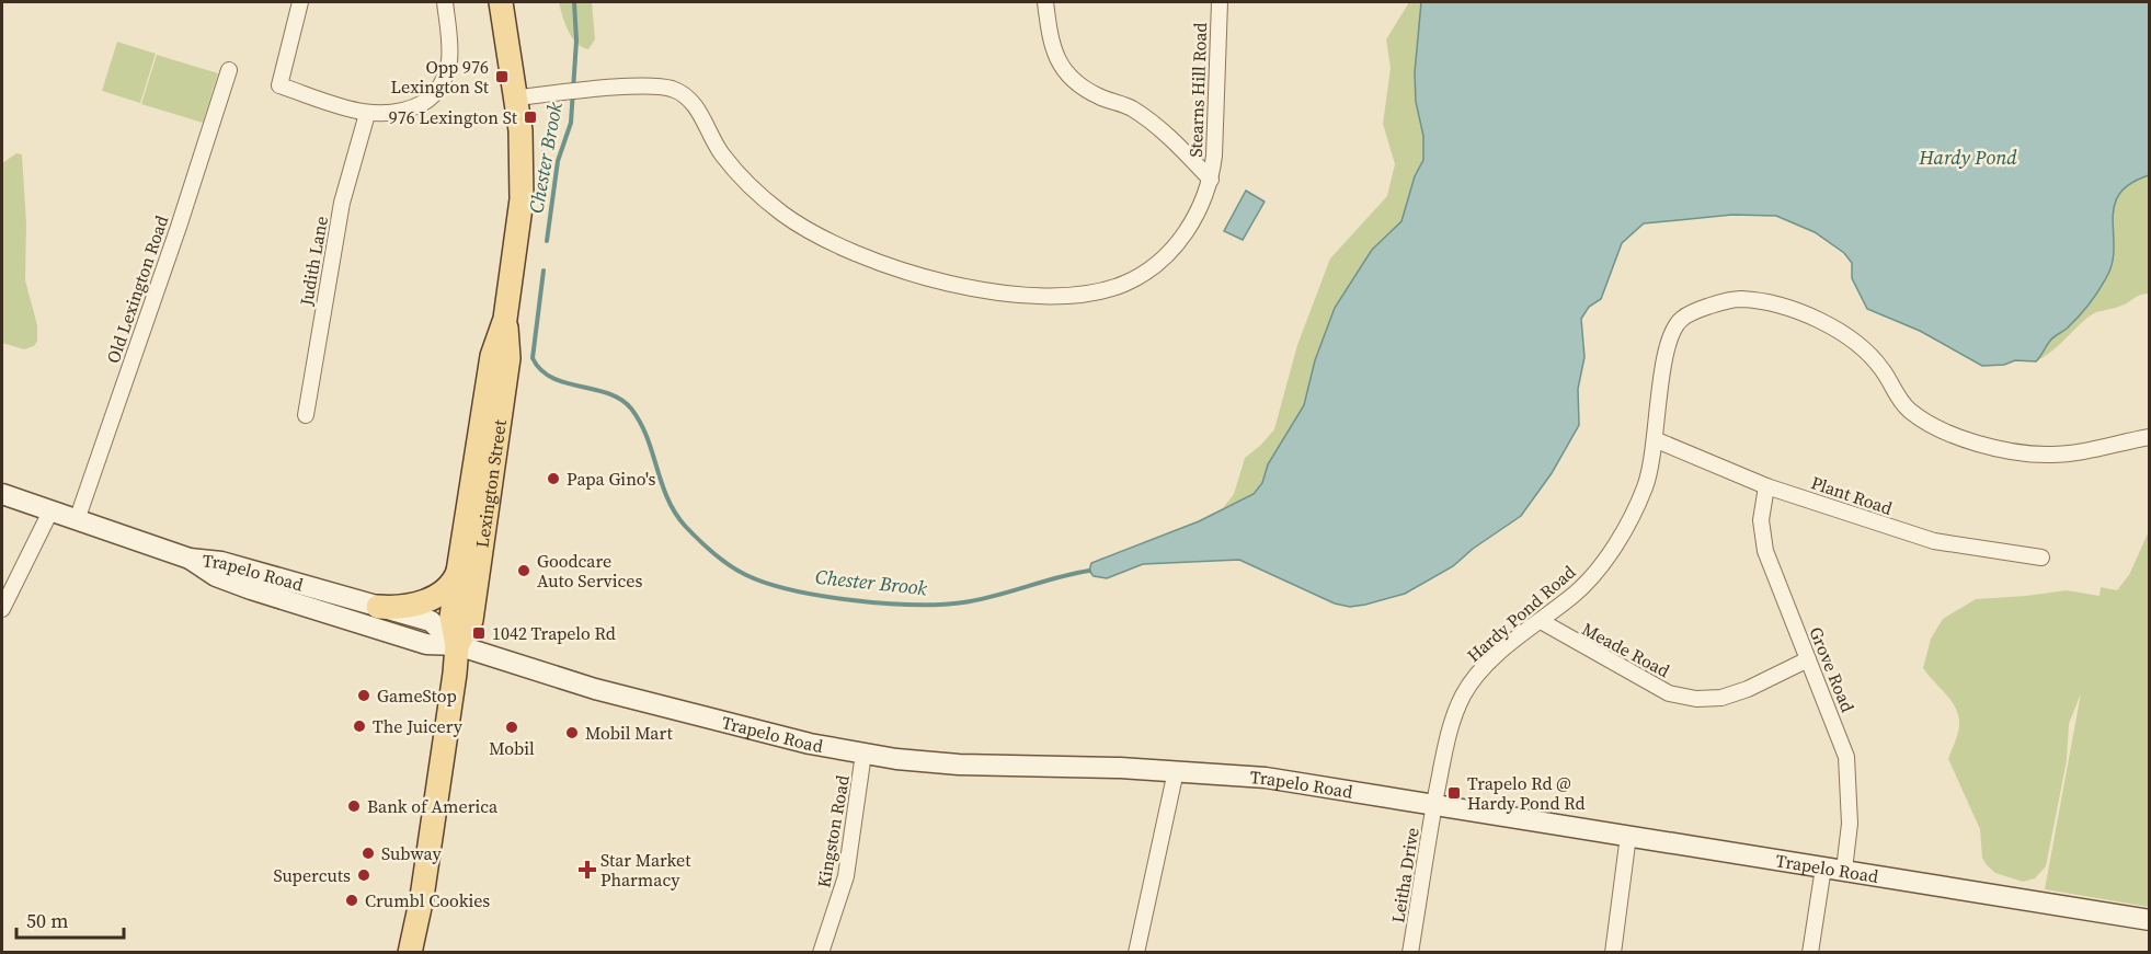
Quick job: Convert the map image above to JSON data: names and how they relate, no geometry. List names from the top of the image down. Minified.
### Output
{"streets":{"main road":["Lexington Street","Trapelo Road"],"street":["Stearns Hill Road","Judith Lane","Old Lexington Road","Plant Road","Hardy Pond Road","Meade Road","Grove Road","Kingston Road","Leitha Drive"]},"crossings":[["Stearns Hill Road","Lexington Street"],["Old Lexington Road","Trapelo Road"],["Lexington Street","Trapelo Road"],["Plant Road","Hardy Pond Road"],["Plant Road","Grove Road"],["Trapelo Road","Hardy Pond Road"],["Trapelo Road","Grove Road"],["Trapelo Road","Kingston Road"],["Trapelo Road","Leitha Drive"],["Hardy Pond Road","Meade Road"],["Hardy Pond Road","Leitha Drive"],["Meade Road","Grove Road"]],"water":["Chester Brook","Hardy Pond"],"places":{"transit":["Opp 976 Lexington St","976 Lexington St","1042 Trapelo Rd","Trapelo Rd @ Hardy Pond Rd"],"other":["Papa Gino's","Goodcare Auto Services","GameStop","The Juicery","Mobil","Mobil Mart","Bank of America","Subway","Supercuts","Crumbl Cookies"],"health":["Star Market Pharmacy"]},"scale_bar":"50 m"}
